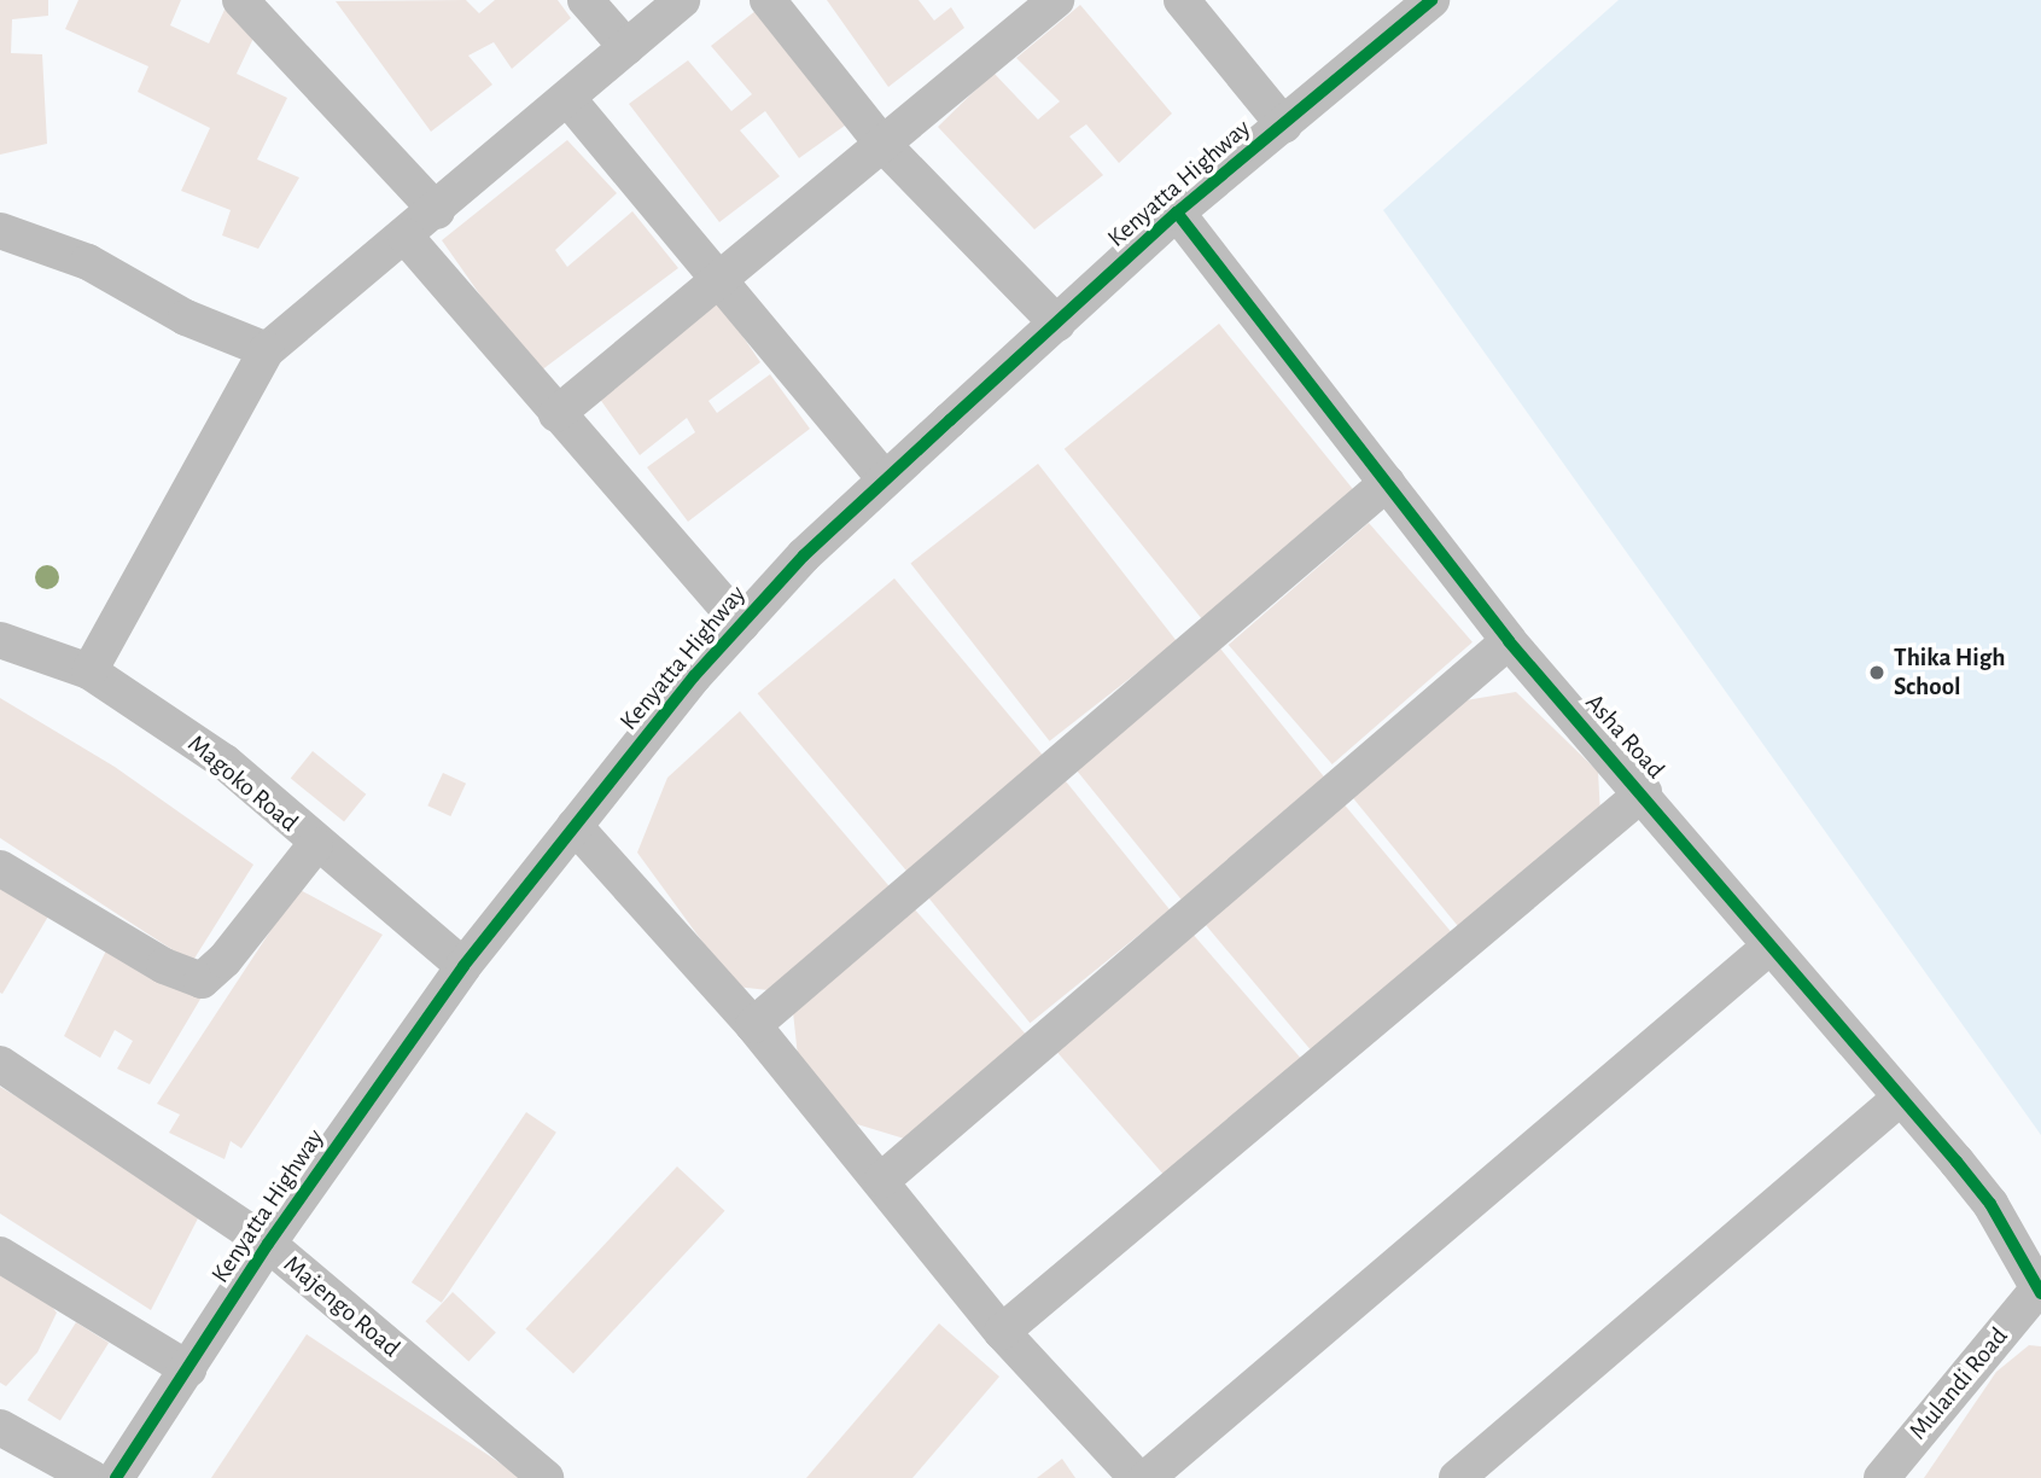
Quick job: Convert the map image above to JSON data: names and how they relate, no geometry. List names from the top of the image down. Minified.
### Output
{"streets":{"street":["Kenyatta Highway","Asha Road","Magoko Road","Majengo Road","Mulandi Road"]},"crossings":[["Kenyatta Highway","Asha Road"],["Kenyatta Highway","Magoko Road"],["Kenyatta Highway","Majengo Road"],["Asha Road","Mulandi Road"]],"places":["Thika High School"]}
